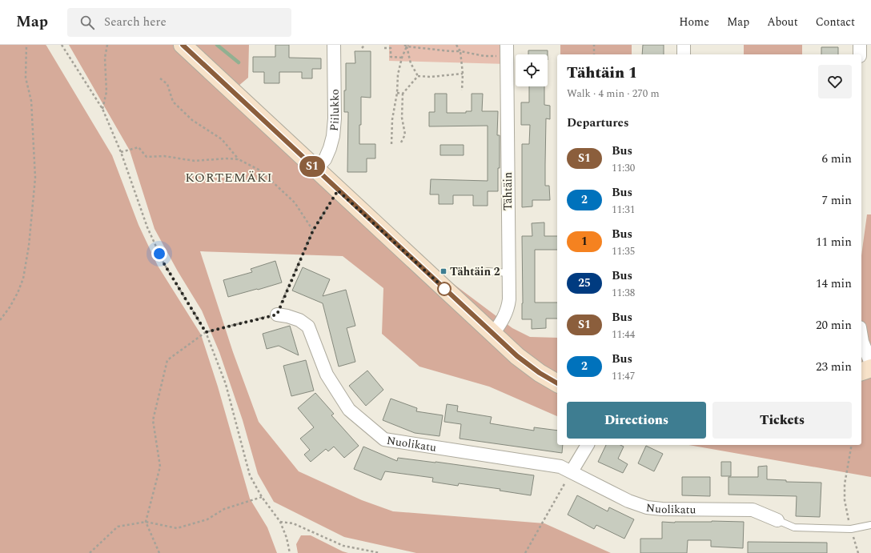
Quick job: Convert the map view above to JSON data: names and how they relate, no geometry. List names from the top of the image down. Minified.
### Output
{"streets":{"street":["Piilukko","Tähtäin","Nuolikatu"]},"districts":["KORTEMÄKI"],"places":{"transit":["Tähtäin 2"]},"lines":["bus line S1"],"page":{"header":"Map","search":"Search here","nav":["Home","Map","About","Contact"],"on_map":"S1","heading":[["Tähtäin 1","Walk · 4 min · 270 m"],"Departures"],"list":[{"mark":"S1","name":"Bus","note":"11:30","value":"6 min"},{"mark":"2","name":"Bus","note":"11:31","value":"7 min"},{"mark":"1","name":"Bus","note":"11:35","value":"11 min"},{"mark":"25","name":"Bus","note":"11:38","value":"14 min"},{"mark":"S1","name":"Bus","note":"11:44","value":"20 min"},{"mark":"2","name":"Bus","note":"11:47","value":"23 min"}],"buttons":["Directions","Tickets"]}}
